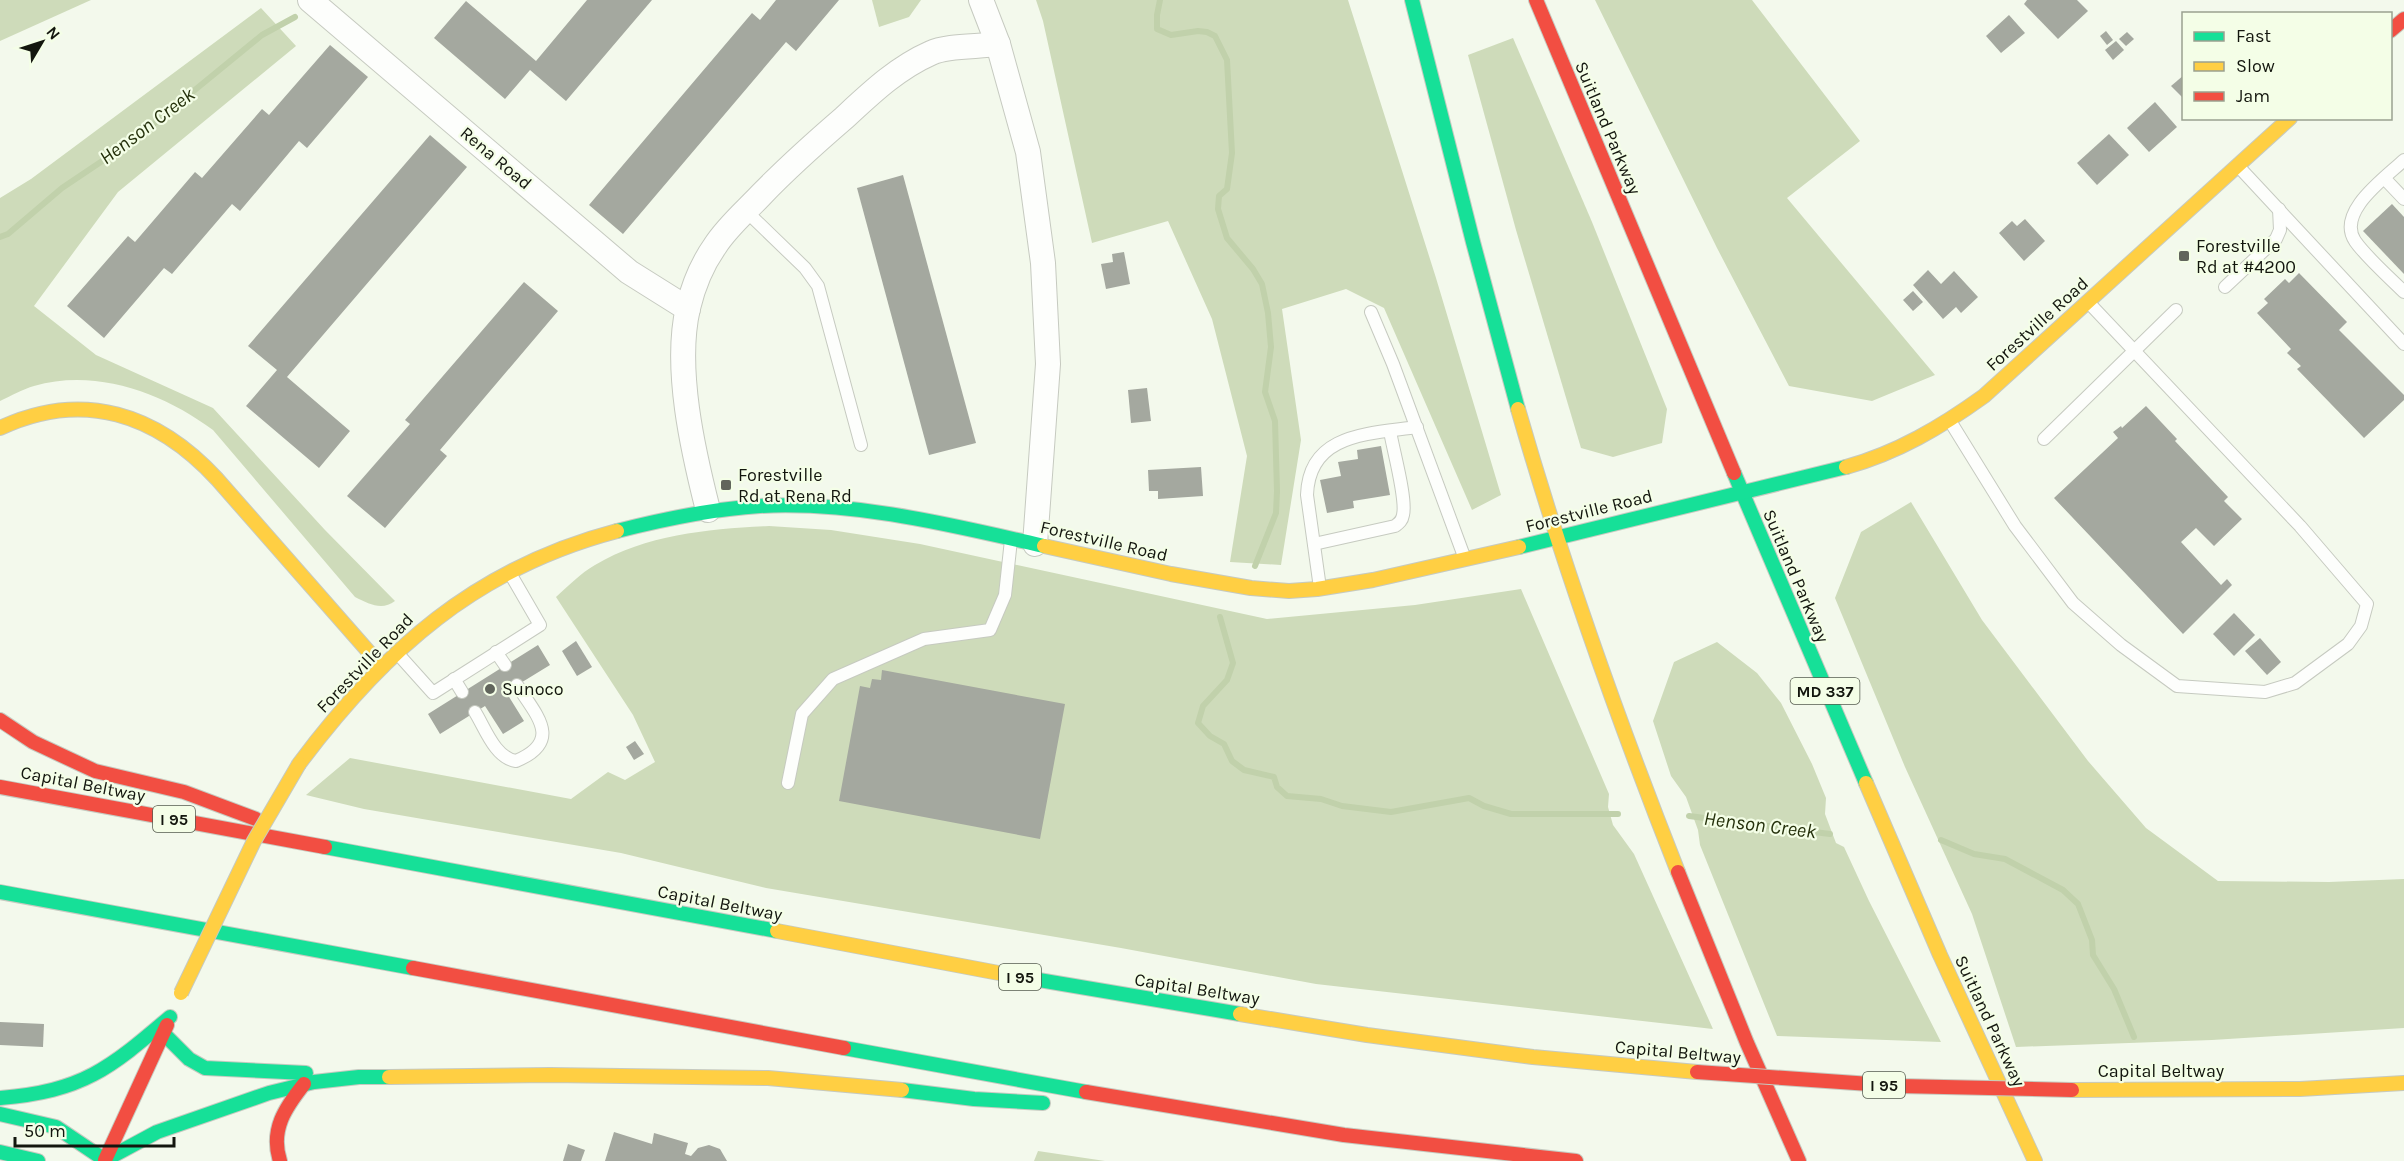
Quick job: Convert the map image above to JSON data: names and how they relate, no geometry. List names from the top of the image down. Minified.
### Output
{"streets":{"main road":["Suitland Parkway","Forestville Road","MD 337","Capital Beltway","I 95"],"street":["Rena Road"]},"crossings":[["Suitland Parkway","Forestville Road"]],"water":["Henson Creek"],"places":{"transit":["Forestville Rd at #4200","Forestville Rd at Rena Rd"],"other":["Sunoco"]},"legend":["Fast","Slow","Jam"],"scale_bar":"50 m","north":"top right"}
